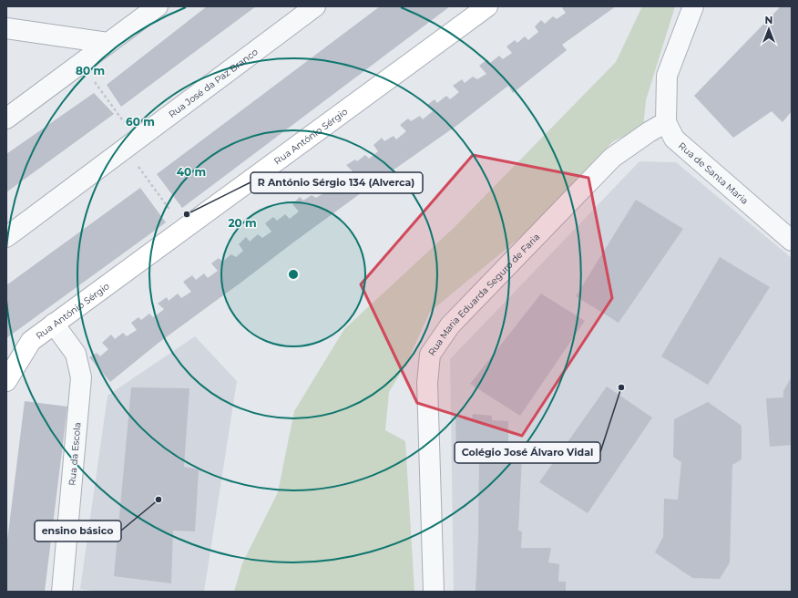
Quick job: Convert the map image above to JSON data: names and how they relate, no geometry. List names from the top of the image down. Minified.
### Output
{"streets":{"main road":["Rua António Sérgio"],"street":["Rua José da Paz Branco","Rua de Santa Maria","Rua Maria Eduarda Seguro de Faria","Rua da Escola"]},"crossings":[["Rua António Sérgio","Rua da Escola"],["Rua de Santa Maria","Rua Maria Eduarda Seguro de Faria"]],"places":["R António Sérgio 134 (Alverca)","Colégio José Álvaro Vidal","ensino básico"],"north":"top","rings":["80 m","60 m","40 m","20 m"]}
